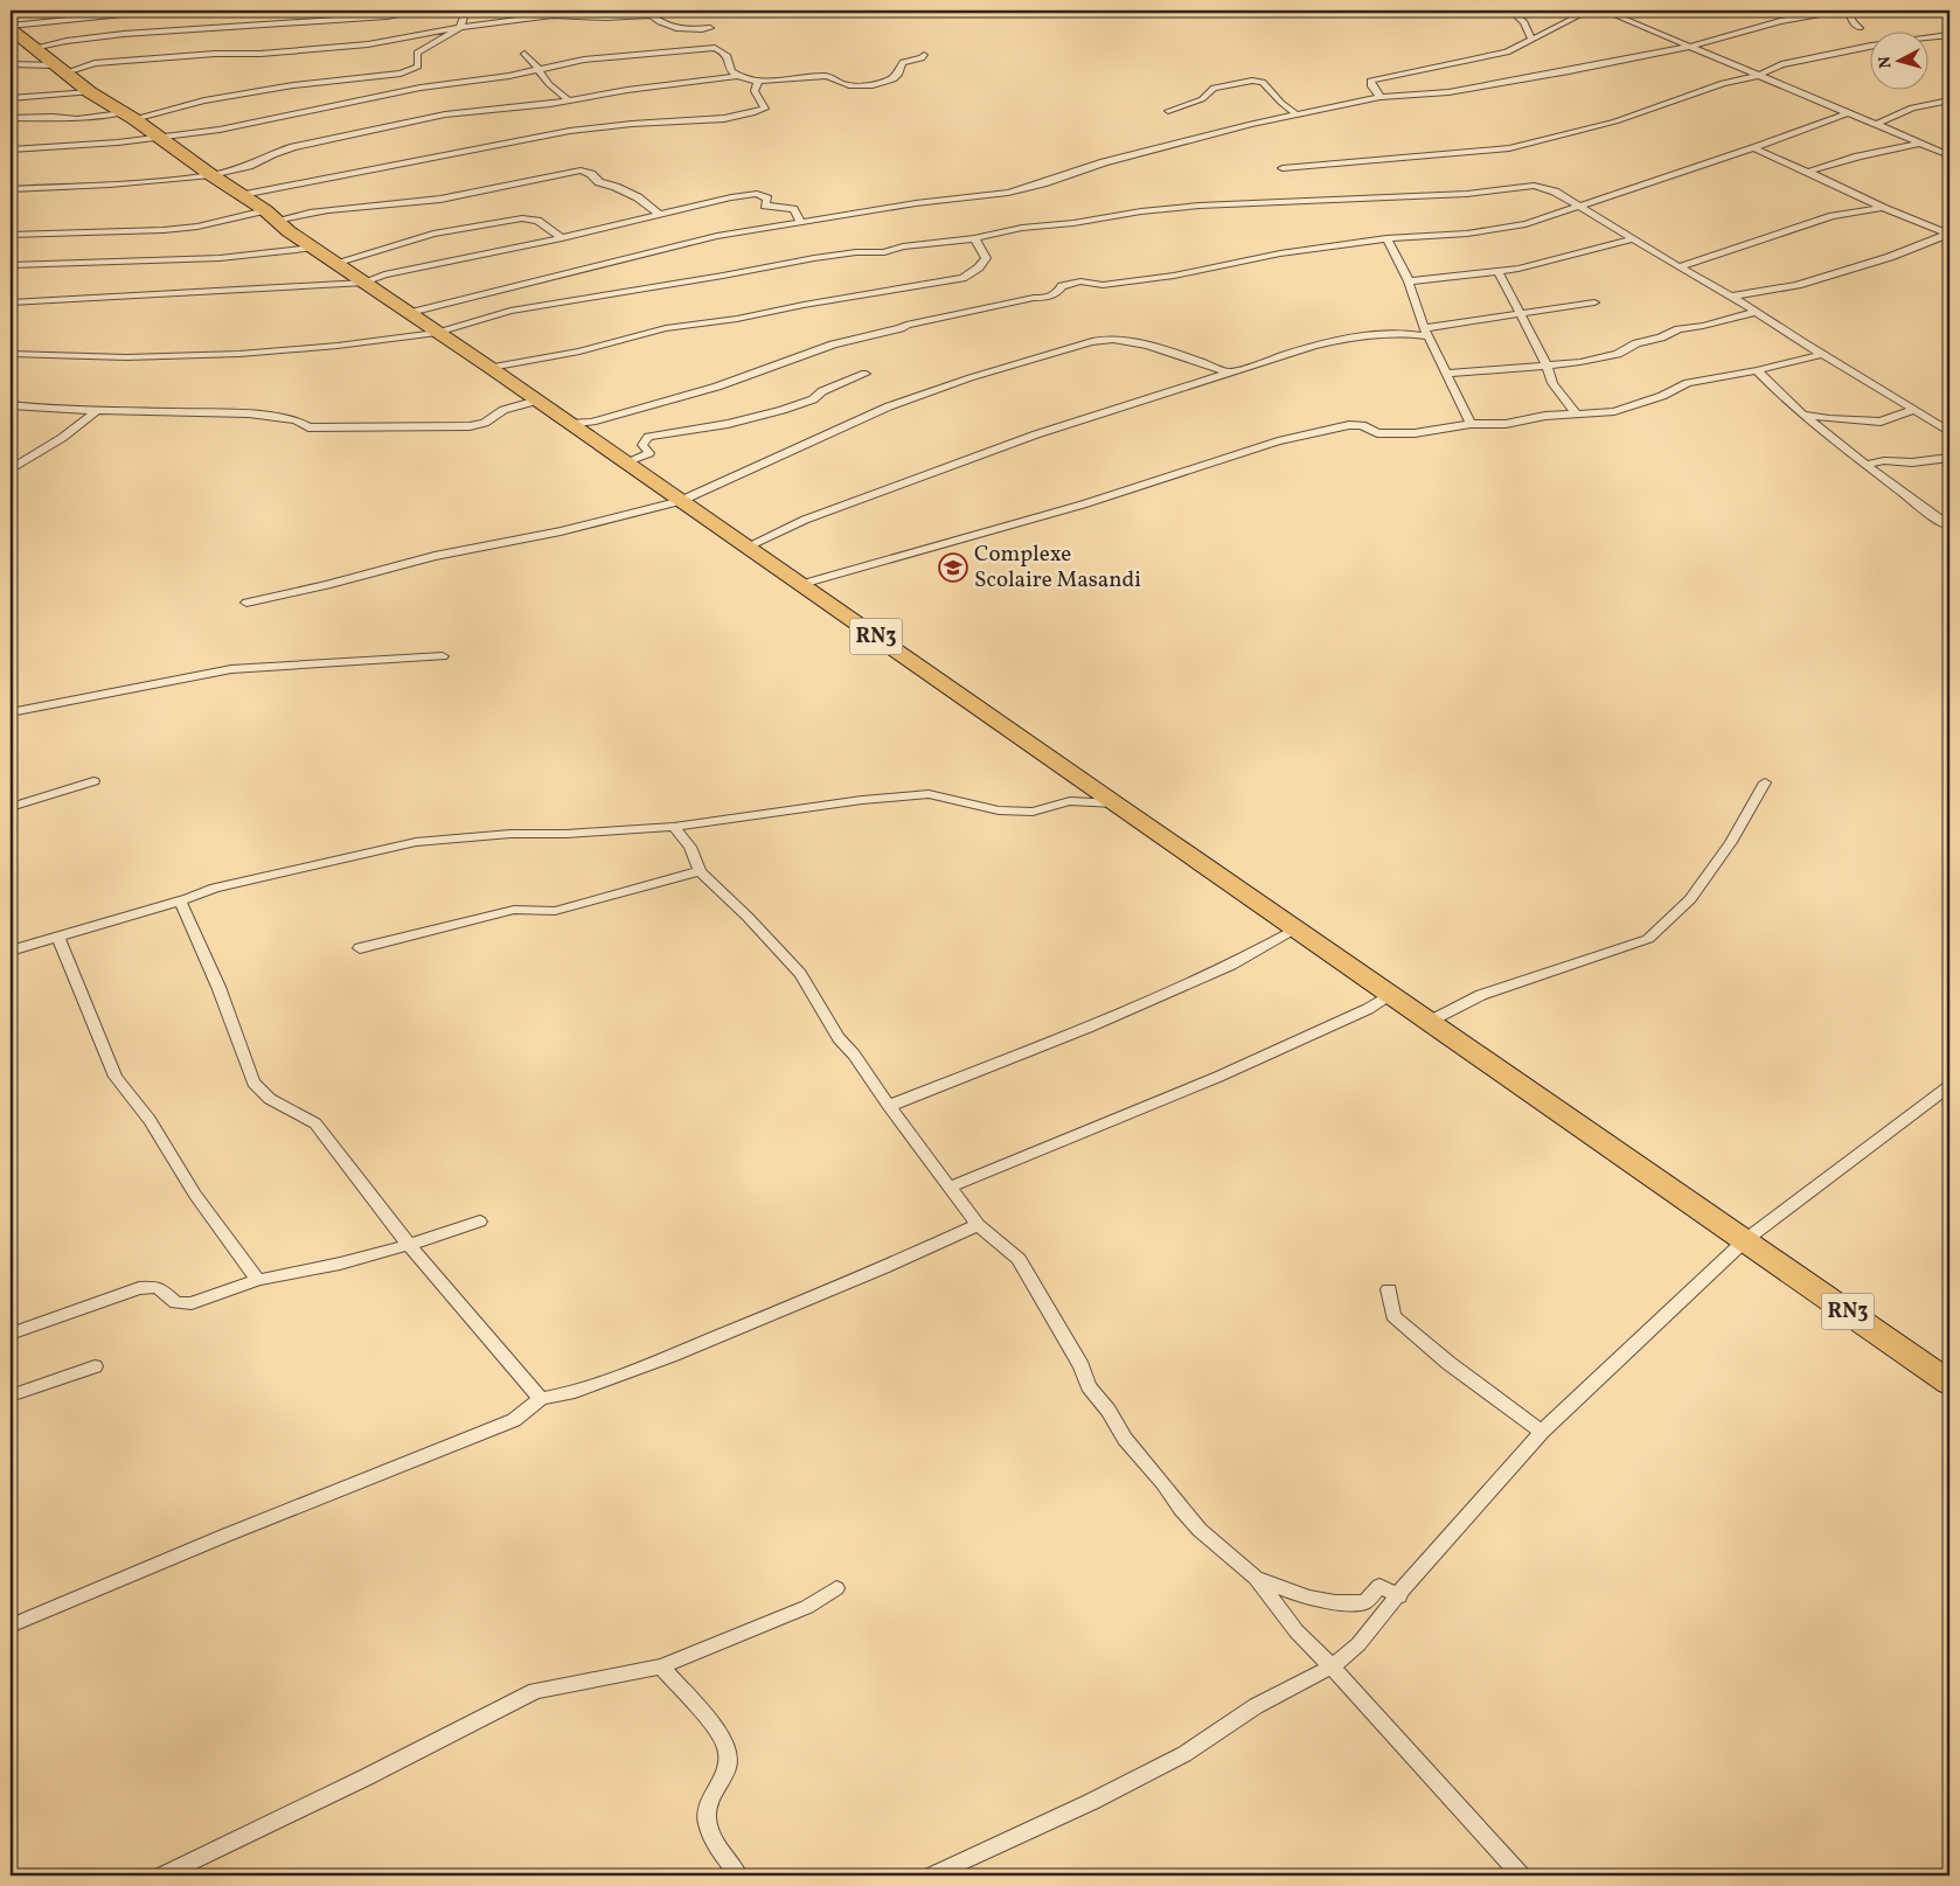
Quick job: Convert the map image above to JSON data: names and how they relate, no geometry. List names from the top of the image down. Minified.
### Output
{"streets":{"highway":["RN3"]},"places":{"school or university":["Complexe Scolaire Masandi"]},"north":"left"}
